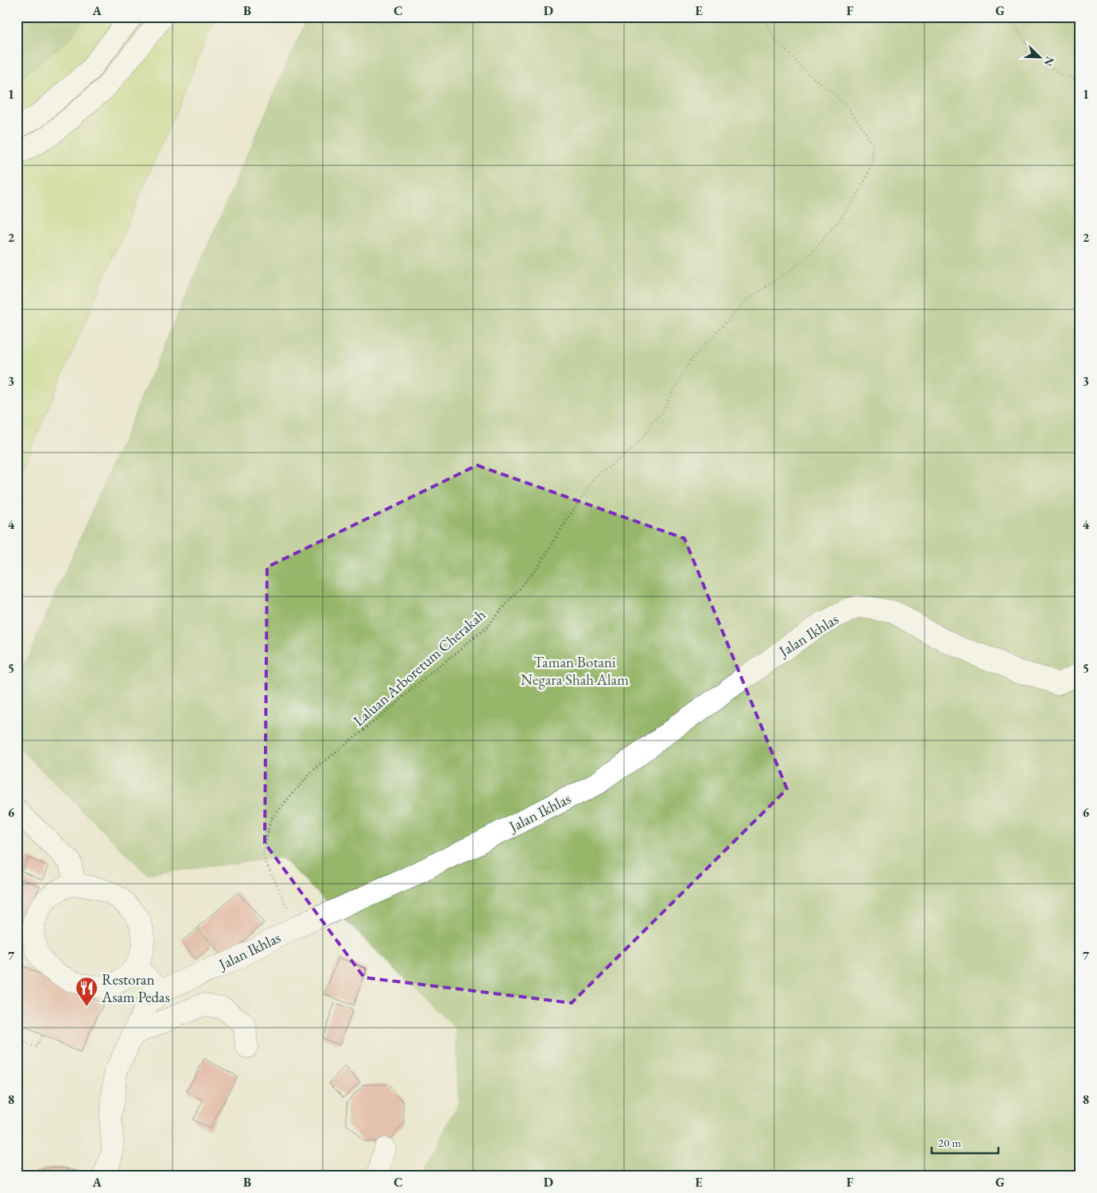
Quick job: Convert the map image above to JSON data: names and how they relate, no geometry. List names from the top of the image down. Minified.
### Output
{"streets":{"street":["Jalan Ikhlas"],"path":["Laluan Arboretum Cherakah"]},"crossings":[["Jalan Ikhlas","Laluan Arboretum Cherakah"]],"parks":["Taman Botani Negara Shah Alam"],"places":{"restaurant":["Restoran Asam Pedas"]},"scale_bar":"20 m","north":"bottom right","grid":{"columns":["A","B","C","D","E","F","G"],"rows":["1","2","3","4","5","6","7","8"]}}
